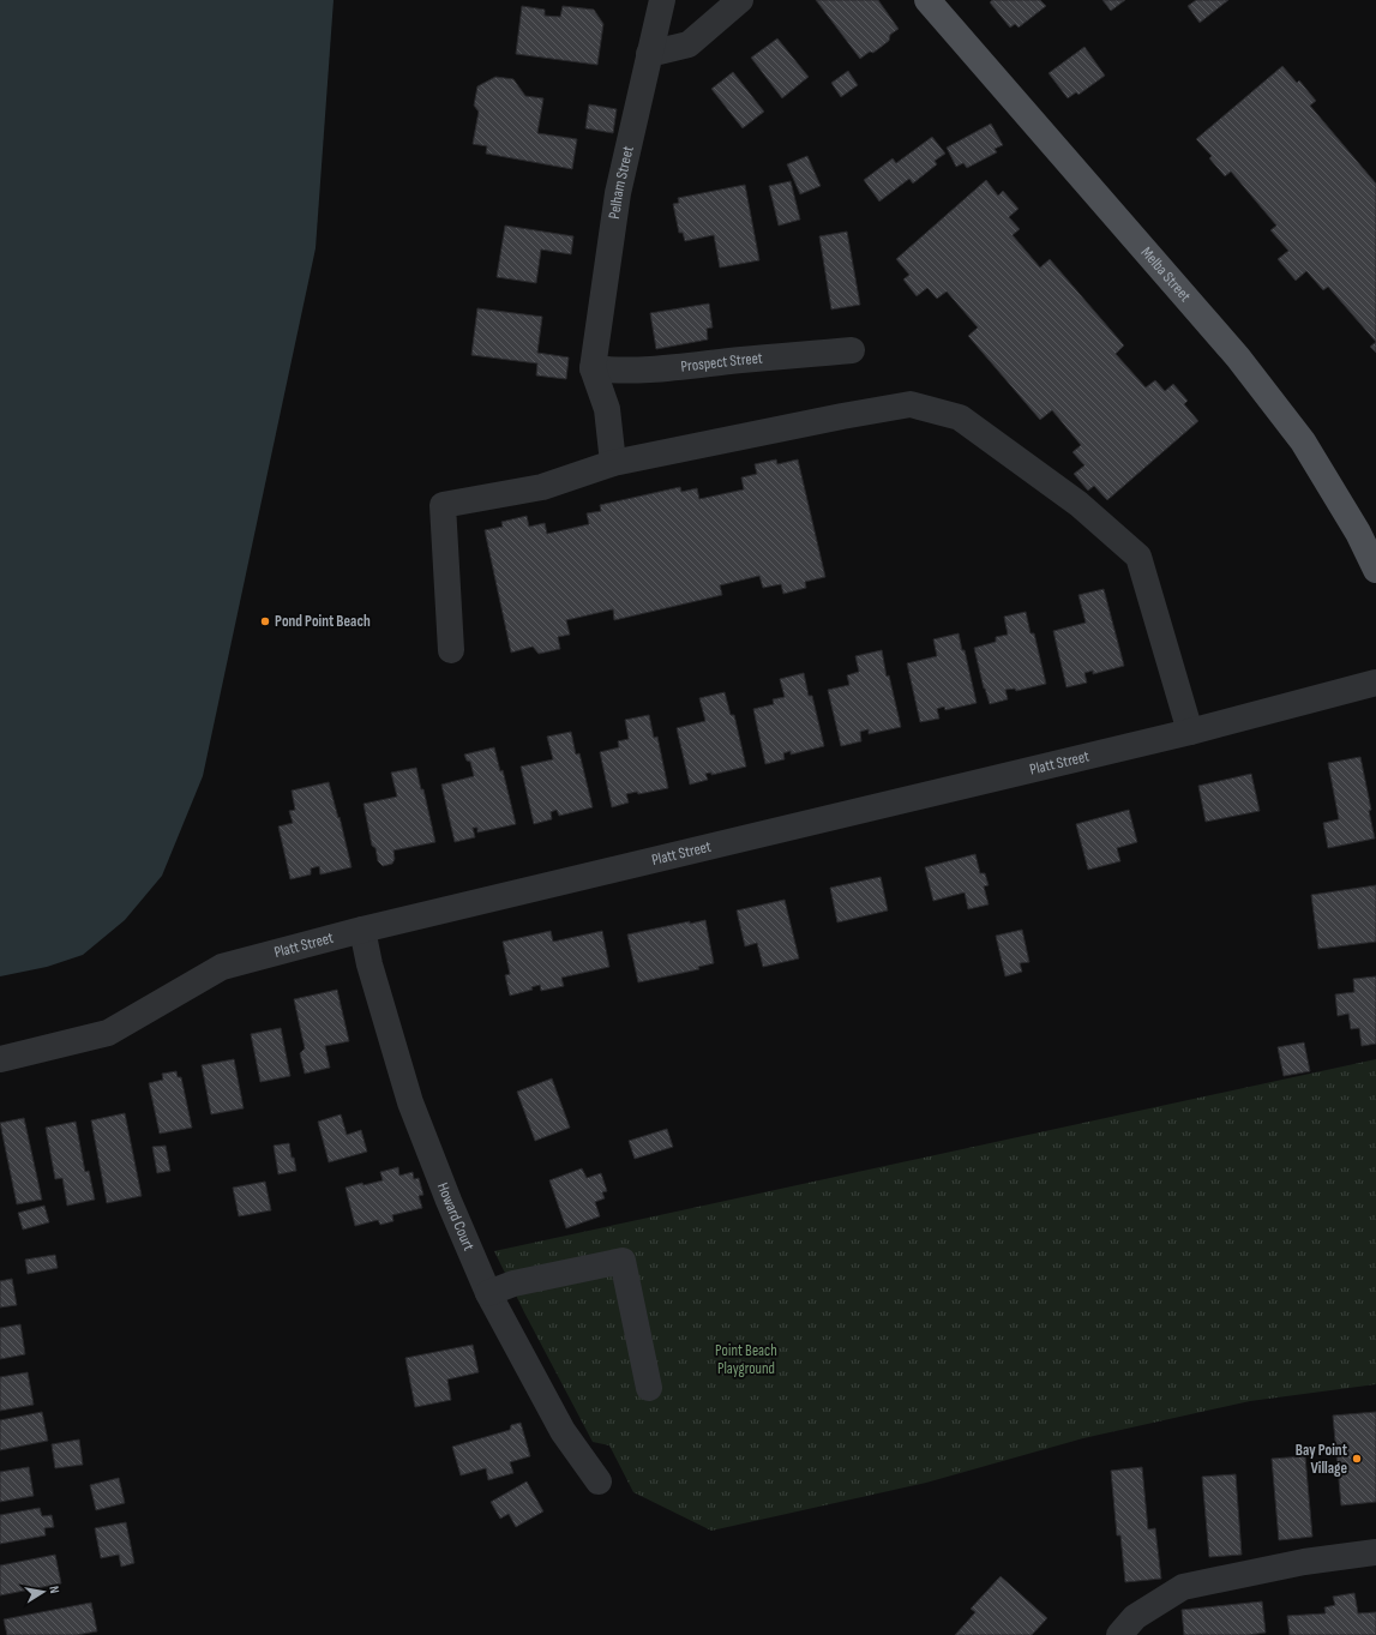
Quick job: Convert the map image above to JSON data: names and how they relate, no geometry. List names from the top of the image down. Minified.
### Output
{"streets":{"main road":["Melba Street"],"street":["Pelham Street","Prospect Street","Platt Street","Howard Court"]},"crossings":[["Pelham Street","Prospect Street"],["Platt Street","Howard Court"]],"parks":["Point Beach Playground"],"places":["Pond Point Beach","Bay Point Village"],"north":"right"}
